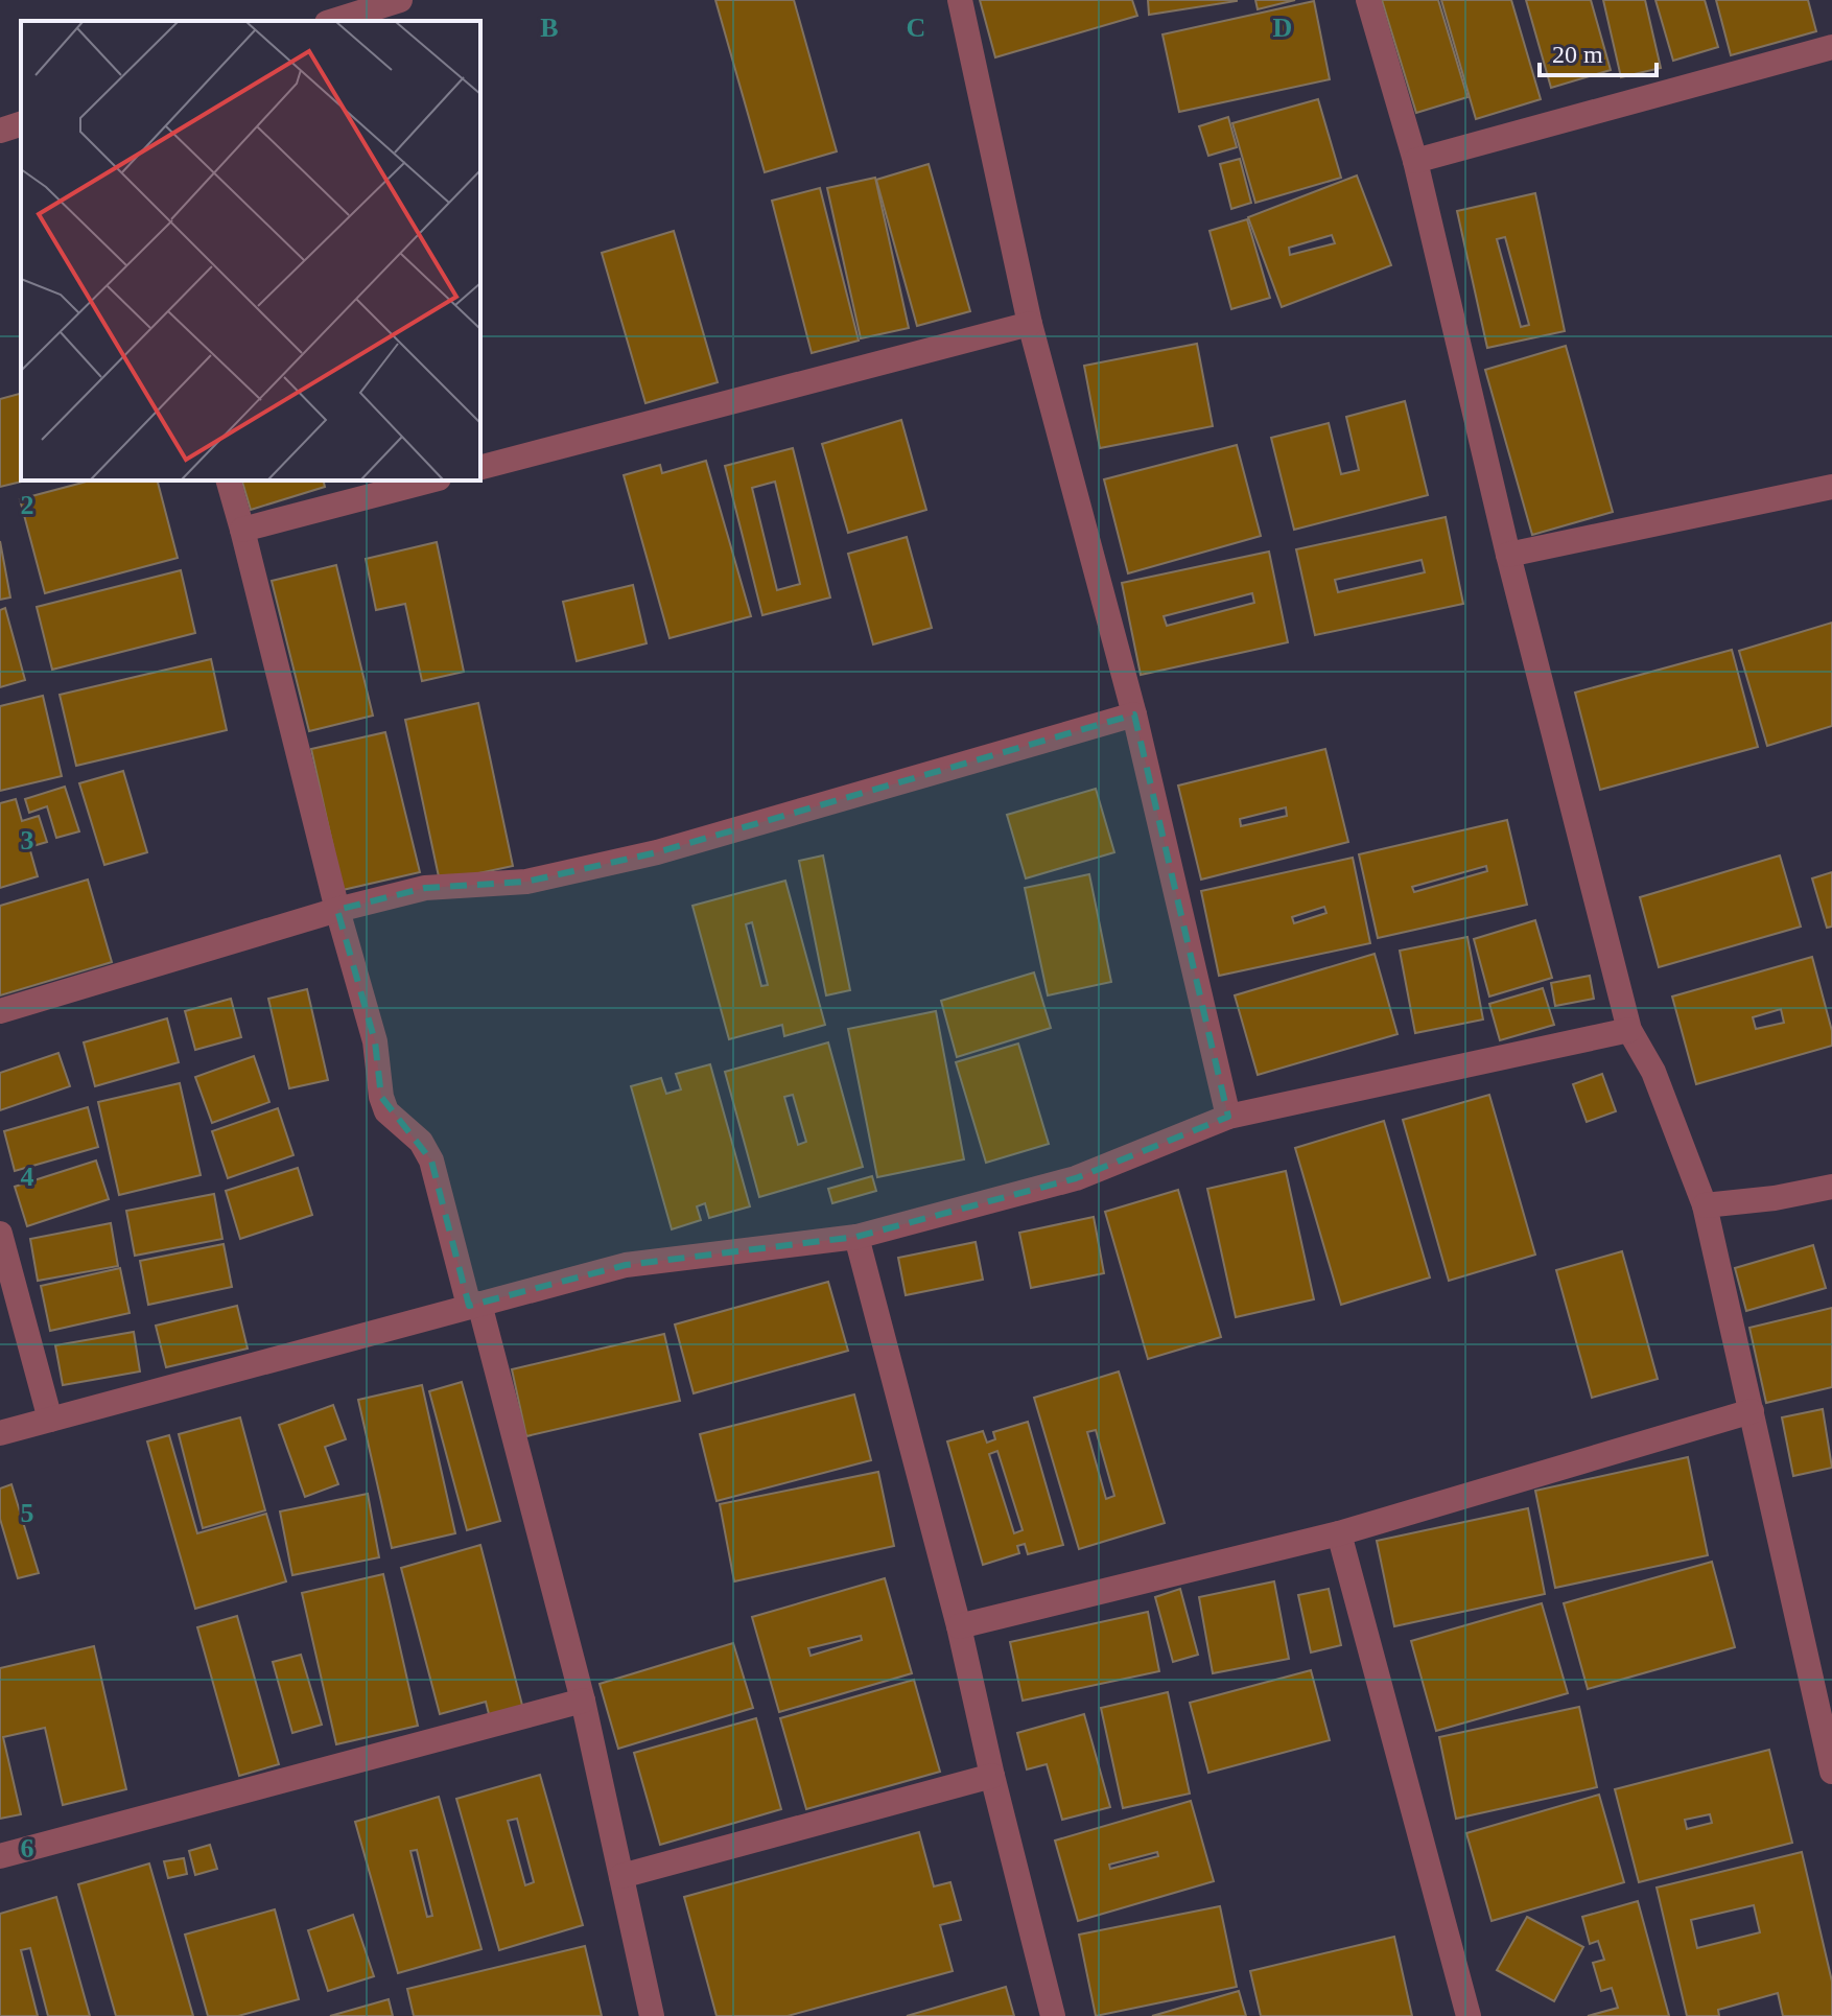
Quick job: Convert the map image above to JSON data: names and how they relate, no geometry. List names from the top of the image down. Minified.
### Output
{"scale_bar":"20 m","grid":{"columns":["B","C","D"],"rows":["2","3","4","5","6"]}}
